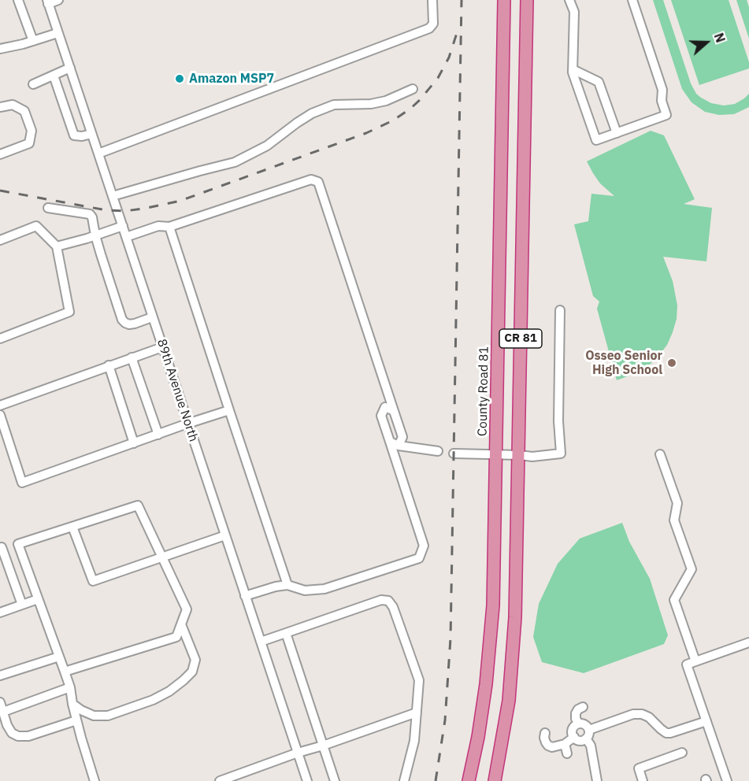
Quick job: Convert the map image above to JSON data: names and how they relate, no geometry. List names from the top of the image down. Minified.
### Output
{"streets":{"highway":["CR 81","County Road 81"],"street":["89th Avenue North"]},"places":["Amazon MSP7","Osseo Senior High School"],"north":"right"}
